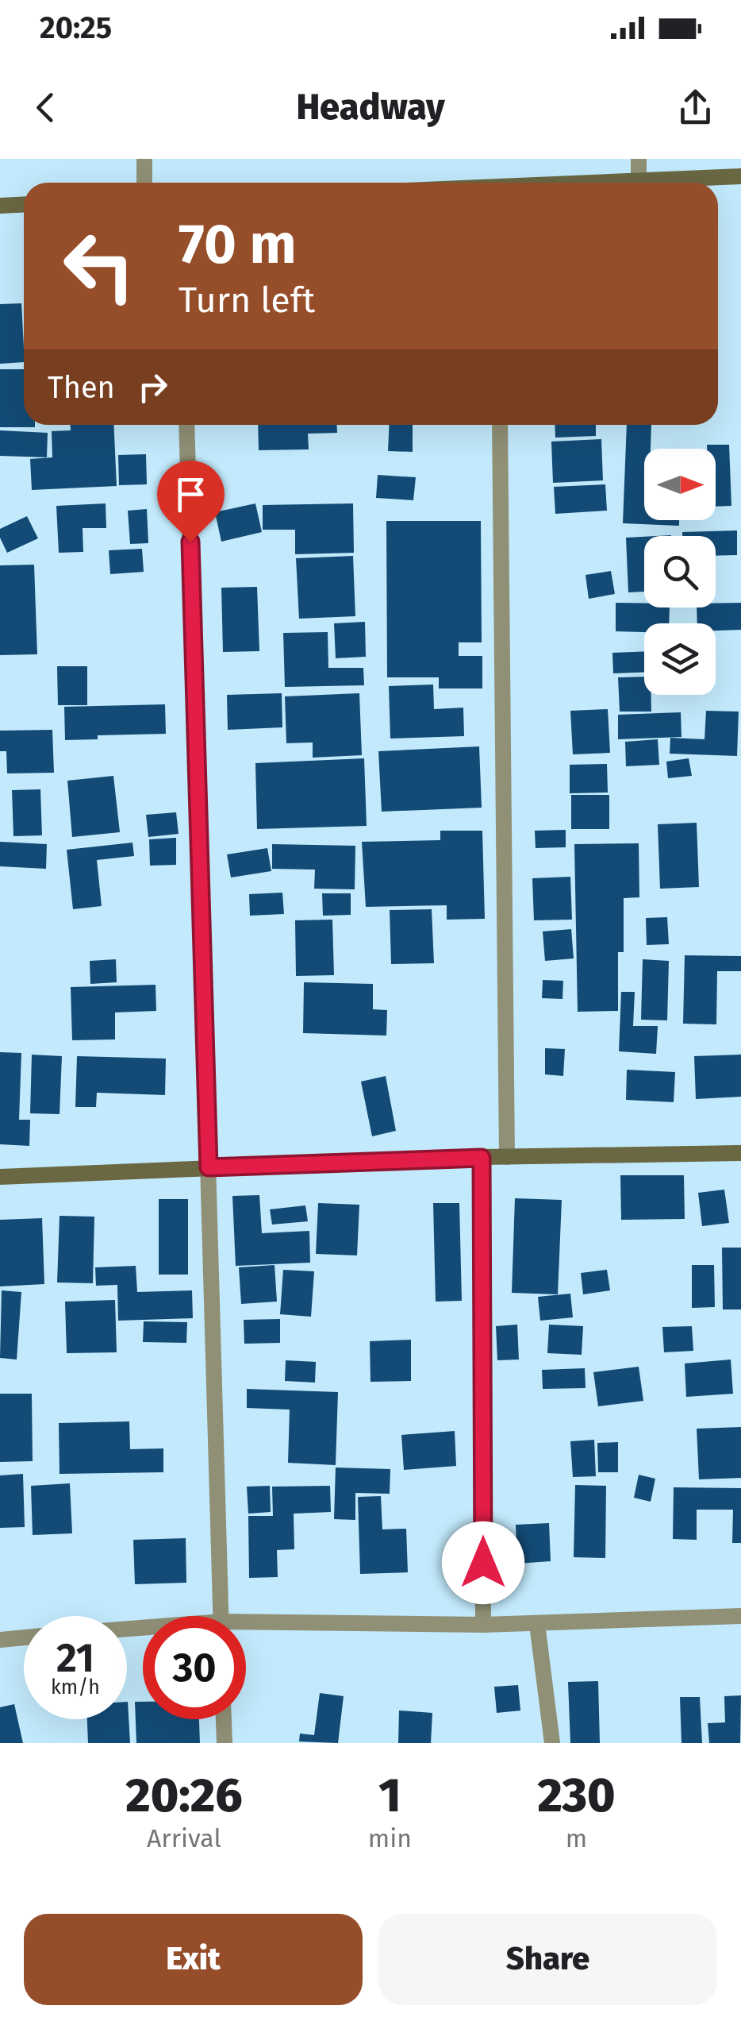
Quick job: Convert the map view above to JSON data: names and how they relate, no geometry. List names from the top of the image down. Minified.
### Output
{"north":"right","page":{"status":"20:25","header":"Headway","turn":["70 m","Turn left"],"then":"Then","speed":"21 km/h","limit":"30","eta":["20:26","Arrival","1","min","230","m"],"buttons":["Exit","Share"]}}
